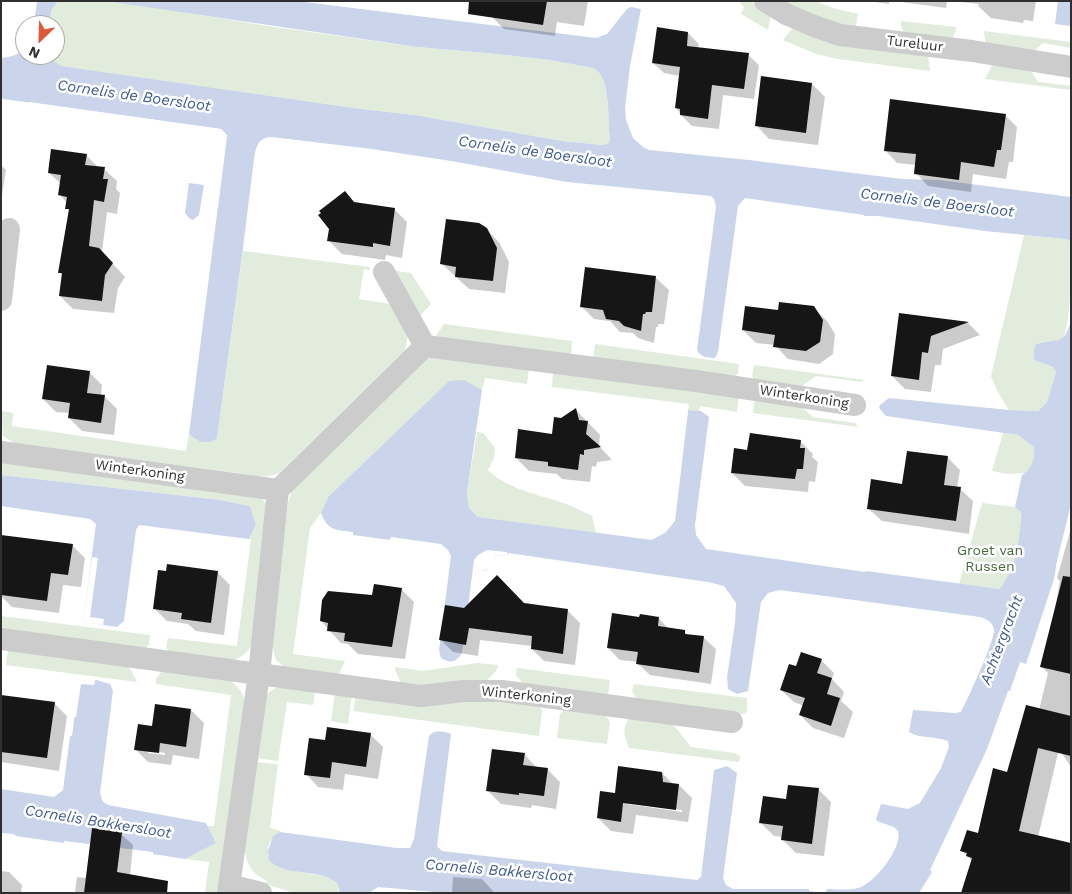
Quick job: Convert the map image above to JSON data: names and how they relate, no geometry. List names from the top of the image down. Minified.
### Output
{"streets":{"street":["Tureluur","Winterkoning"]},"water":["Cornelis de Boersloot","Achtergracht","Cornelis Bakkersloot"],"parks":["Groet van Russen"],"north":"bottom left"}
